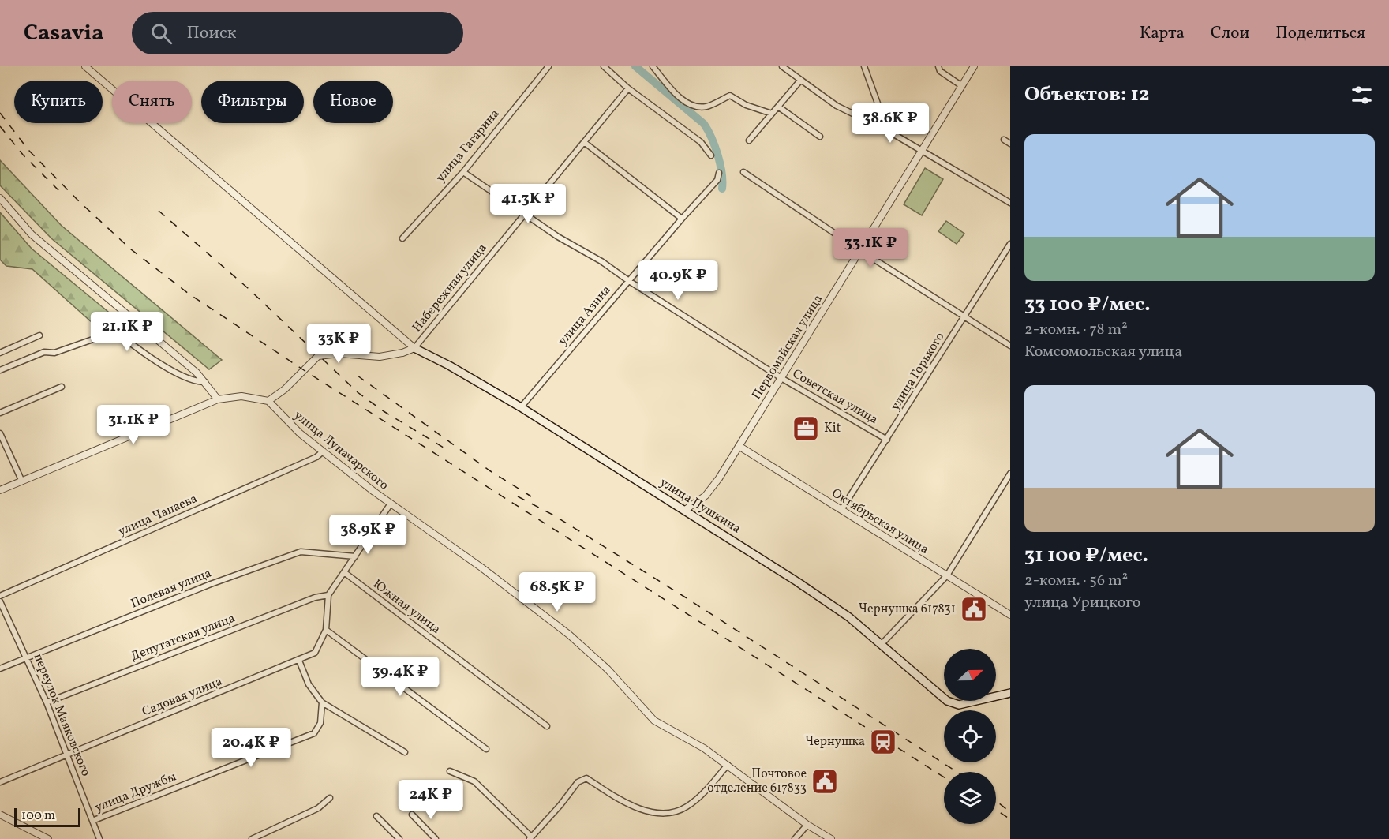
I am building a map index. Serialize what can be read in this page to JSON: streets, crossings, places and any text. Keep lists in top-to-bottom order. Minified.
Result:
{"streets":{"main road":["улица Пушкина"],"street":["улица Гагарина","Набережная улица","улица Азина","Первомайская улица","улица Горького","Советская улица","улица Луначарского","улица Чапаева","Октябрьская улица","Полевая улица","Южная улица","Депутатская улица","Садовая улица","переулок Маяковского","улица Дружбы"]},"crossings":[["улица Гагарина","Советская улица"],["Набережная улица","Советская улица"],["Набережная улица","улица Пушкина"],["улица Азина","Советская улица"],["улица Азина","улица Пушкина"],["Первомайская улица","Советская улица"],["Первомайская улица","улица Пушкина"],["Первомайская улица","Октябрьская улица"],["улица Горького","Советская улица"],["улица Горького","Октябрьская улица"],["улица Луначарского","улица Чапаева"],["Полевая улица","переулок Маяковского"],["Депутатская улица","Садовая улица"],["Депутатская улица","переулок Маяковского"],["Садовая улица","переулок Маяковского"],["переулок Маяковского","улица Дружбы"]],"places":{"office":["Kit"],"public building":["Чернушка 617831","Почтовое отделение 617833"],"station":["Чернушка"]},"scale_bar":"100 m","north":"right","page":{"header":"Casavia","search":"Поиск","nav":["Карта","Слои","Поделиться"],"heading":"Объектов: 12","chip":["Купить","Снять","Фильтры","Новое"],"price":["38.6K ₽","41.3K ₽","33.1K ₽","40.9K ₽","21.1K ₽","33K ₽","31.1K ₽","38.9K ₽","68.5K ₽","39.4K ₽","20.4K ₽","24K ₽"],"list":[{"name":"33 100 ₽/мес.","note":"2-комн. · 78 m² · Комсомольская улица"},{"name":"31 100 ₽/мес.","note":"2-комн. · 56 m² · улица Урицкого"}],"scale":"100 m"}}
